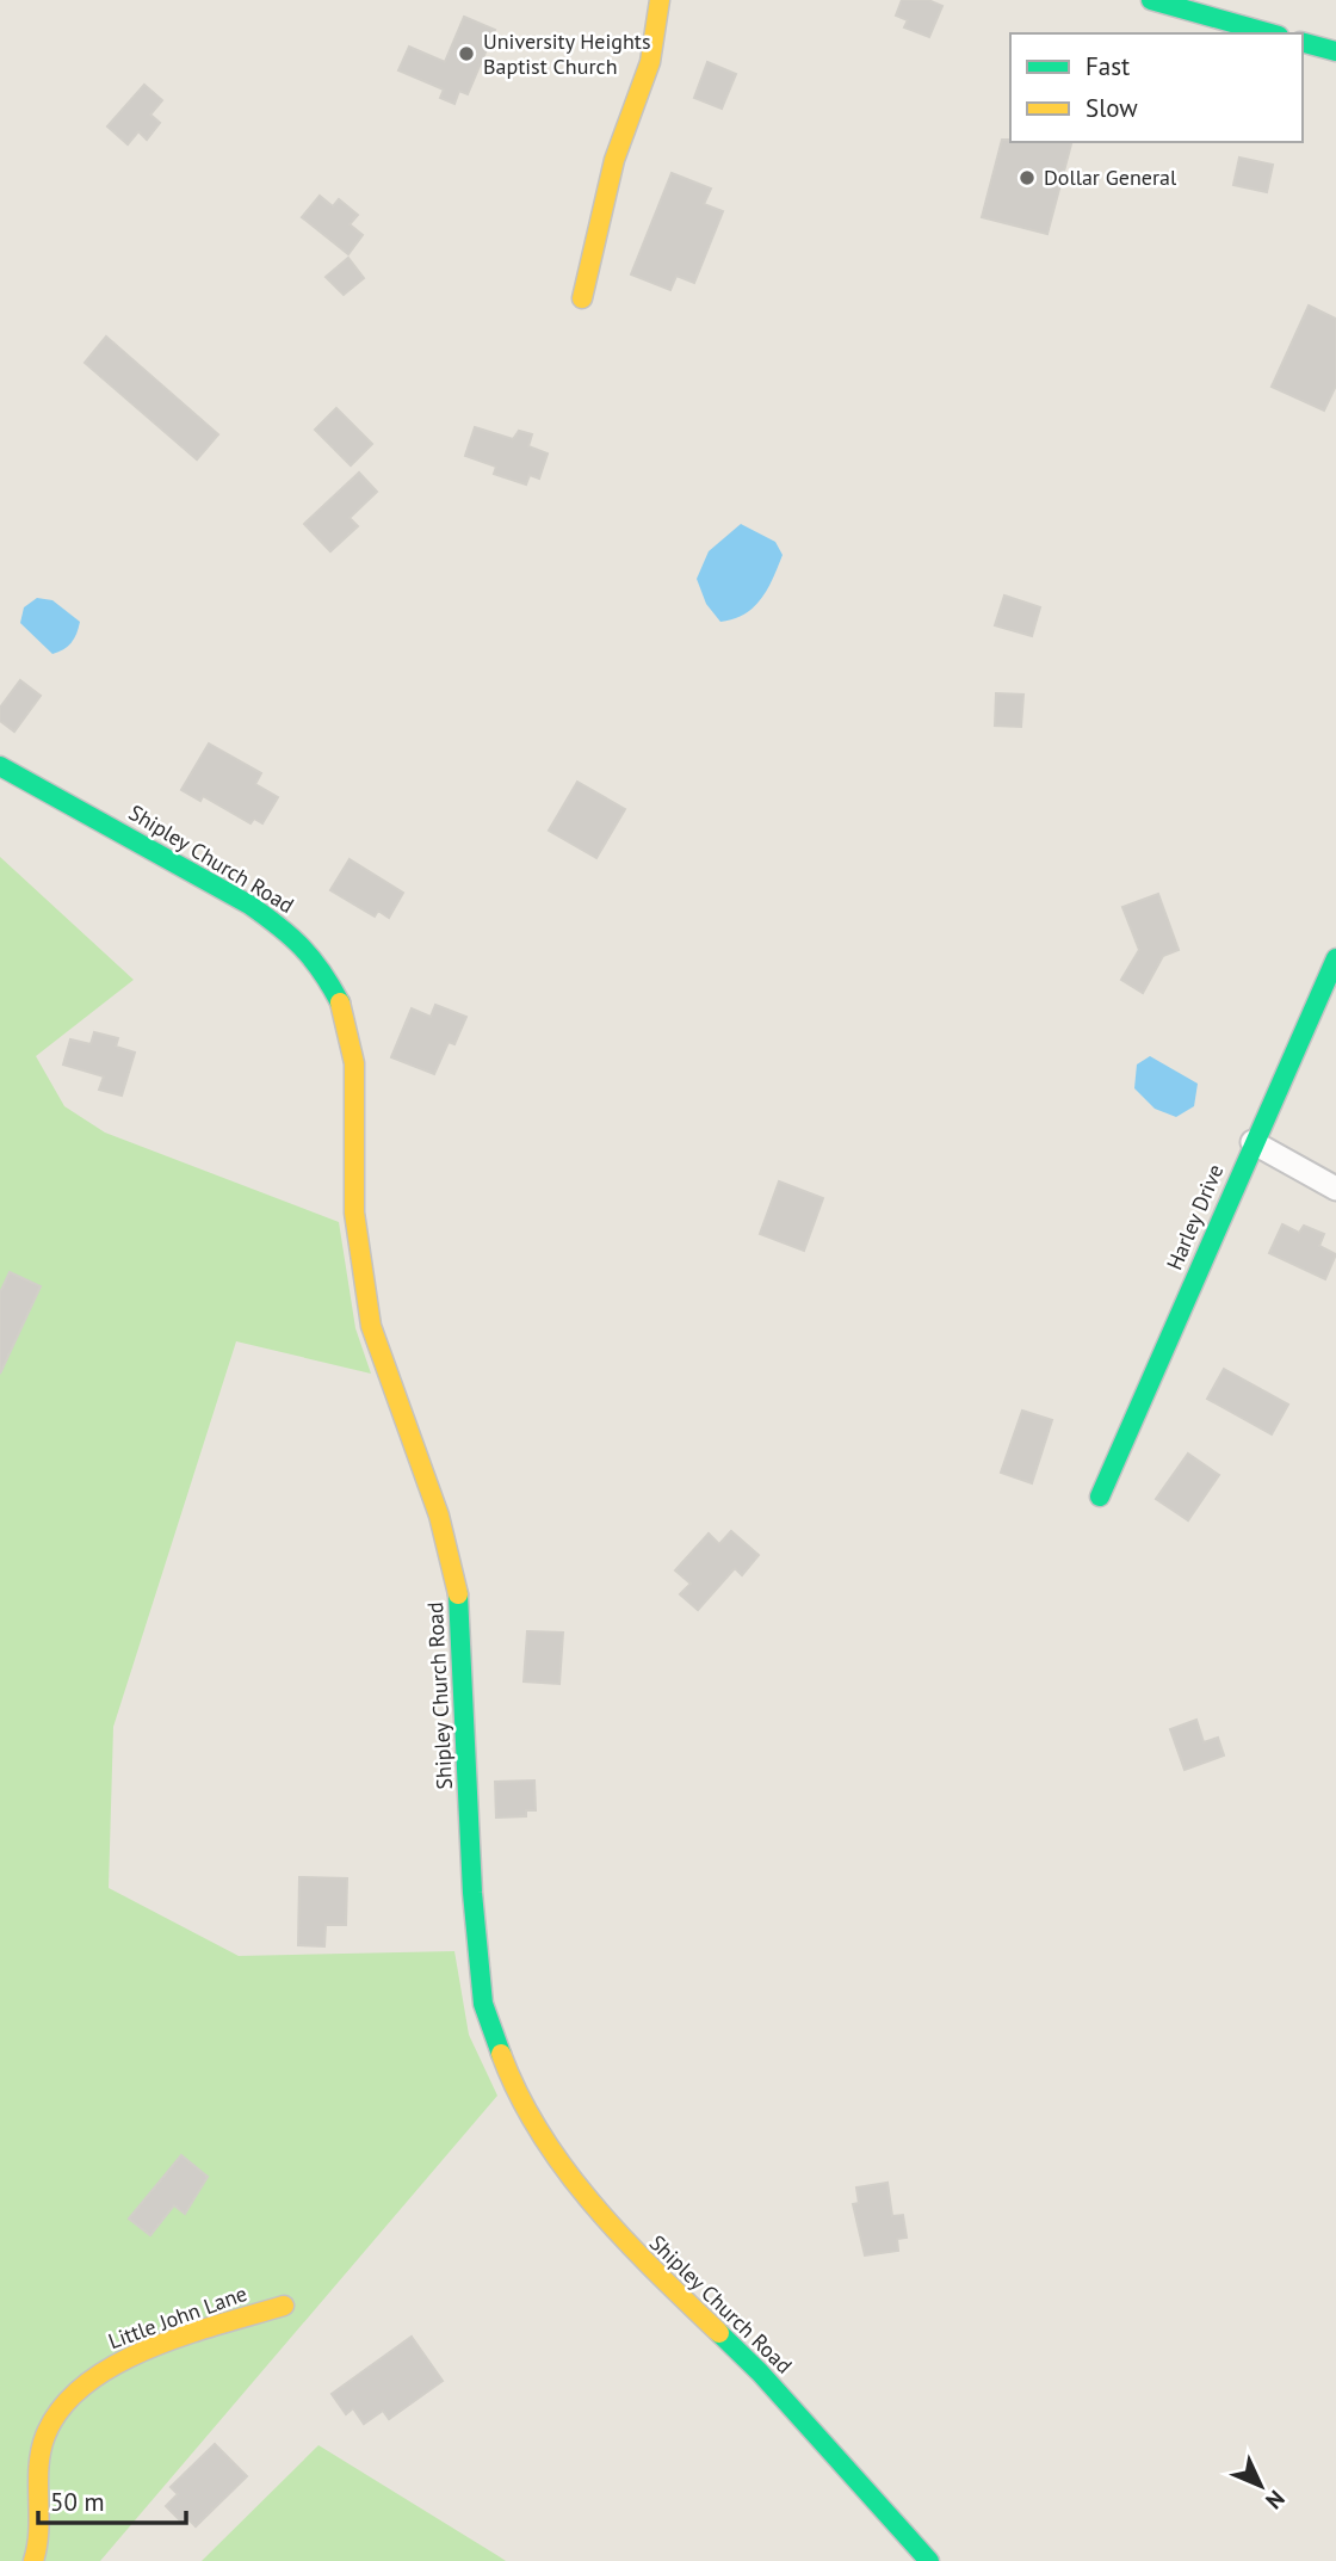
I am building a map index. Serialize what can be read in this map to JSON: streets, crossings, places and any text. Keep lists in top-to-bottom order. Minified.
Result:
{"streets":{"street":["Shipley Church Road","Harley Drive","Little John Lane"]},"places":["University Heights Baptist Church","Dollar General"],"legend":["Fast","Slow"],"scale_bar":"50 m","north":"bottom right"}
